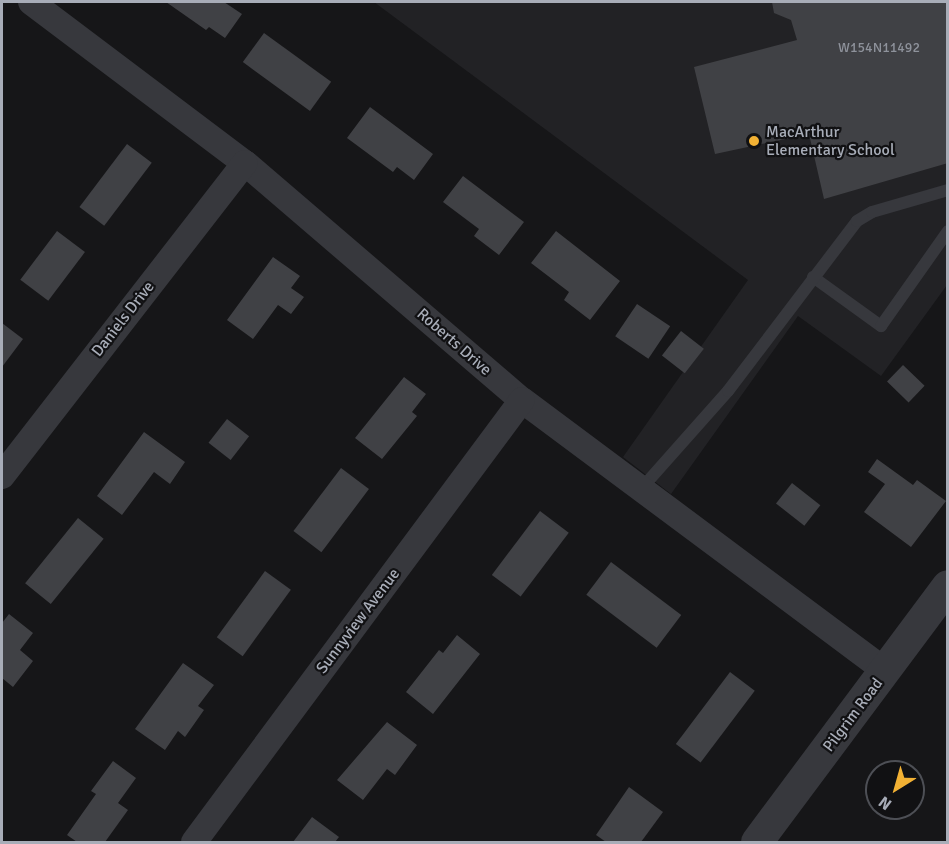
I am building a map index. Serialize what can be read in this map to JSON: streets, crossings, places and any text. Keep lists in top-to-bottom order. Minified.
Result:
{"streets":{"street":["Daniels Drive","Roberts Drive","Sunnyview Avenue","Pilgrim Road"]},"crossings":[["Daniels Drive","Roberts Drive"],["Roberts Drive","Sunnyview Avenue"],["Roberts Drive","Pilgrim Road"]],"places":["MacArthur Elementary School"],"house_numbers":["W154N11492"],"north":"bottom left"}
